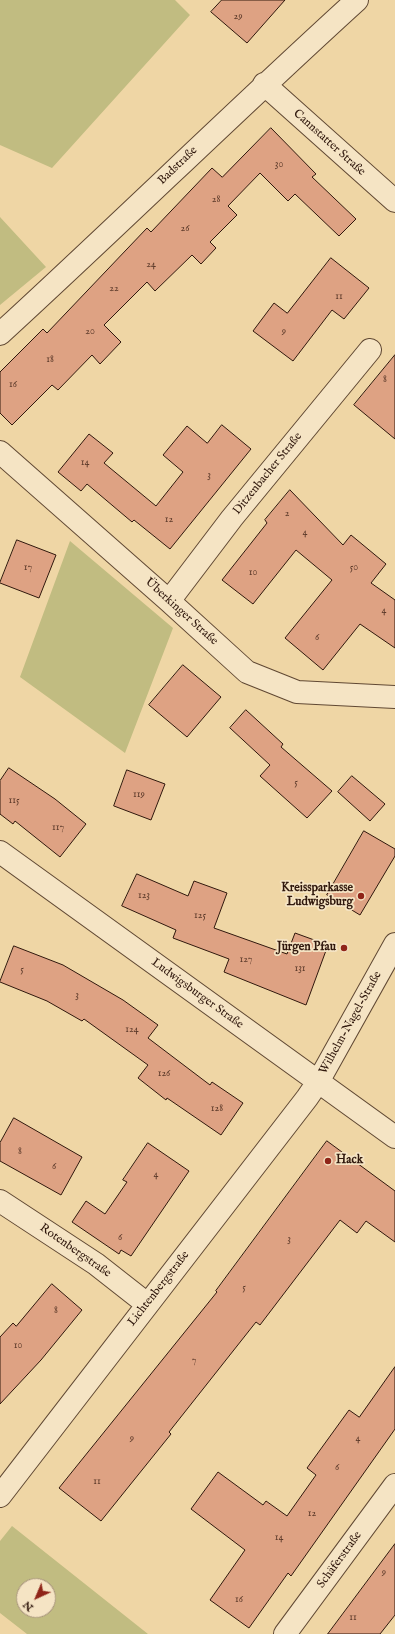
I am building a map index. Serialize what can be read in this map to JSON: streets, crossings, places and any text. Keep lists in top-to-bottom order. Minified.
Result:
{"streets":{"street":["Cannstatter Straße","Badstraße","Ditzenbacher Straße","Überkinger Straße","Ludwigsburger Straße","Wilhelm-Nagel-Straße","Rotenbergstraße","Lichtenbergstraße","Schäferstraße"]},"crossings":[["Cannstatter Straße","Badstraße"],["Ditzenbacher Straße","Überkinger Straße"],["Ludwigsburger Straße","Wilhelm-Nagel-Straße"],["Ludwigsburger Straße","Lichtenbergstraße"],["Wilhelm-Nagel-Straße","Lichtenbergstraße"],["Rotenbergstraße","Lichtenbergstraße"]],"places":["Kreissparkasse Ludwigsburg","Jürgen Pfau","Hack"],"house_numbers":["29","30","28","26","24","22","11","20","9","18","8","16","14","3","2","12","4","17","50","10","4","6","5","119","115","117","123","125","127","131","5","3","124","126","128","8","6","4","6","3","5","8","10","7","9","4","6","11","12","14","9","16","11"],"north":"bottom left"}
